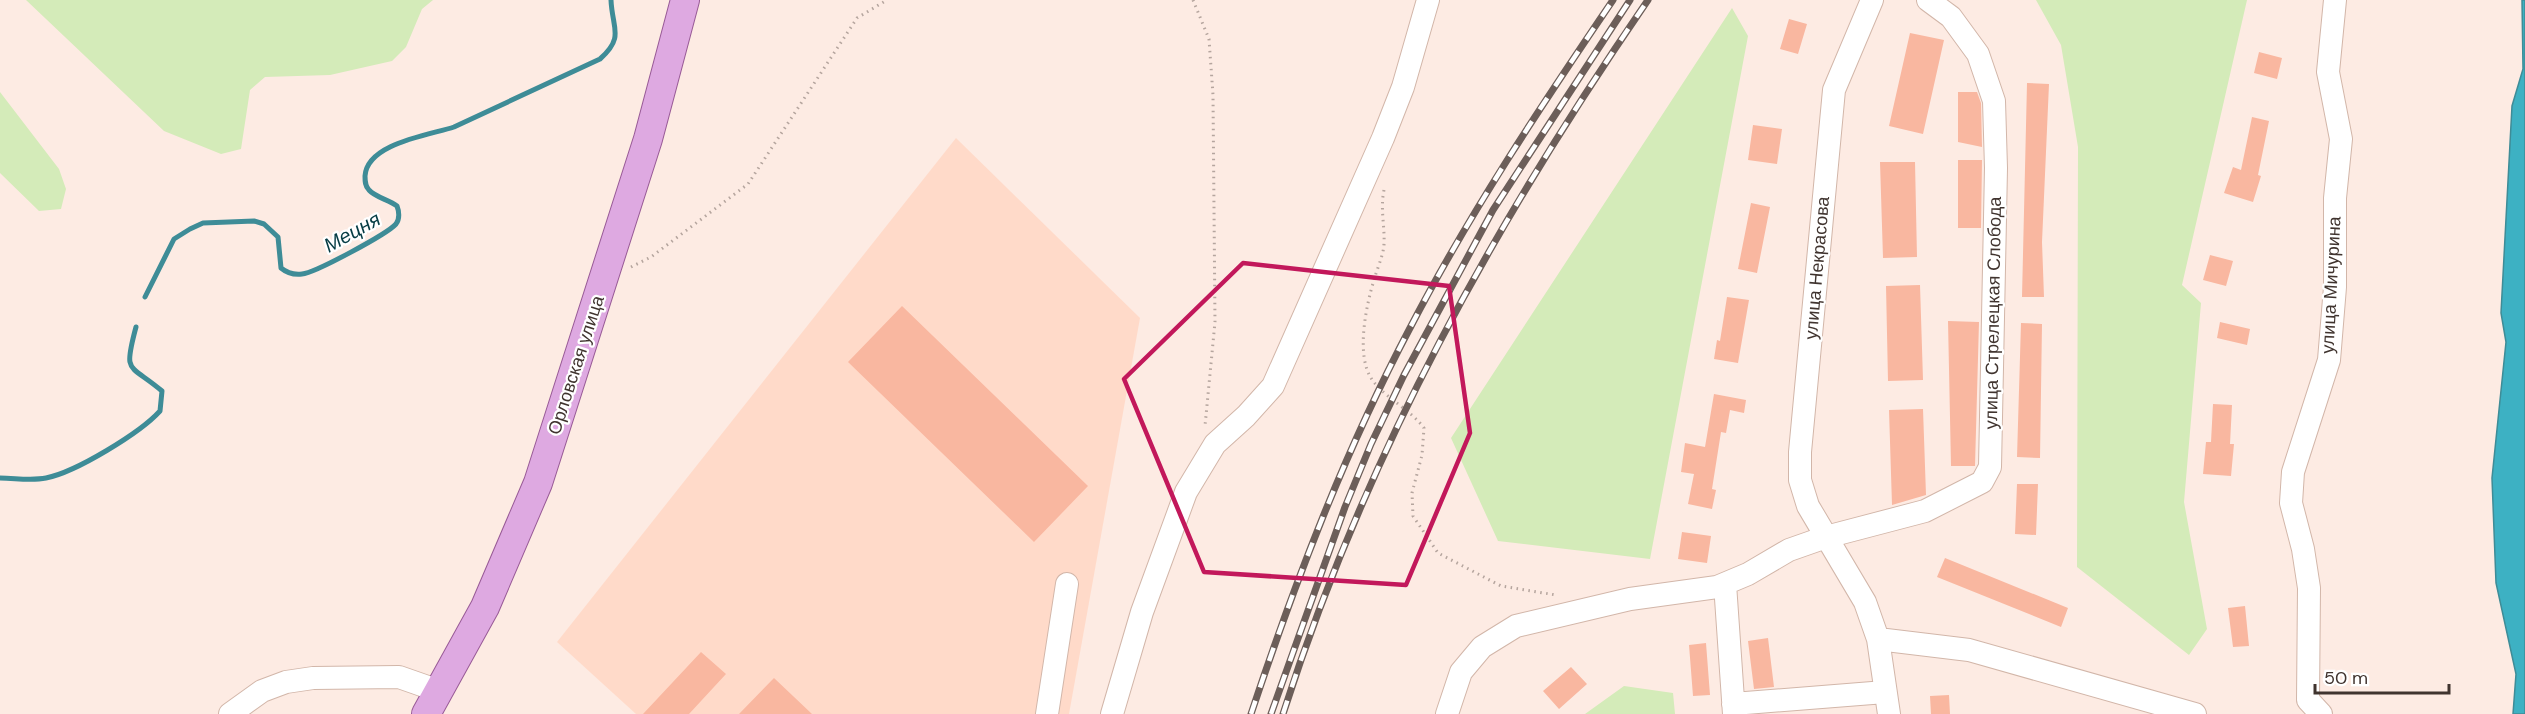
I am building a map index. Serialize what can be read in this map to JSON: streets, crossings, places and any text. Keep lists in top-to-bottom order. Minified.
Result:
{"streets":{"main road":["Орловская улица"],"street":["улица Некрасова","улица Мичурина","улица Стрелецкая Слобода"]},"crossings":[["улица Некрасова","улица Стрелецкая Слобода"]],"water":["Мецня"],"scale_bar":"50 m"}
